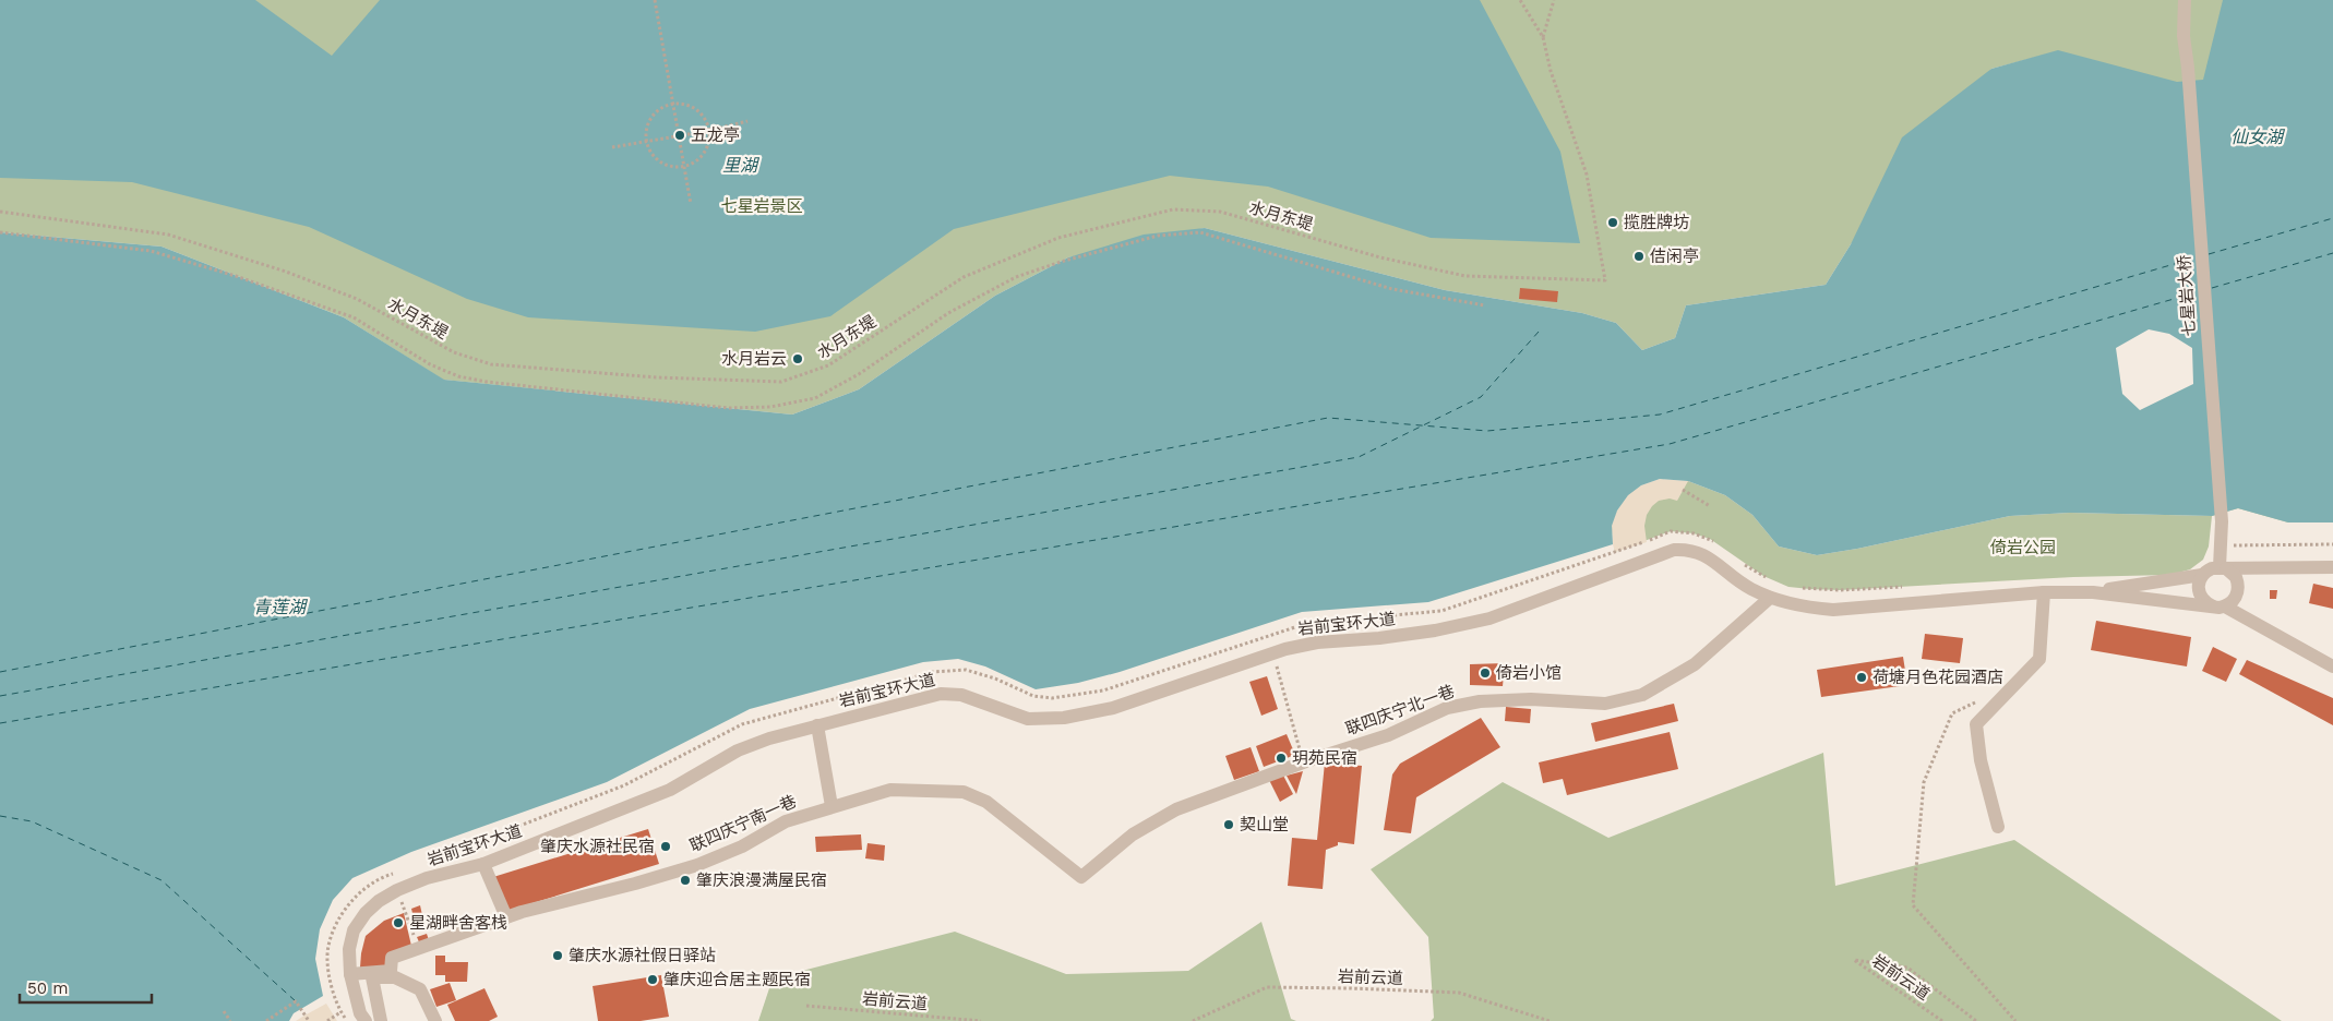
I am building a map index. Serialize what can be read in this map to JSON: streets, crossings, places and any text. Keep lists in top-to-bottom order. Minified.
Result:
{"streets":{"street":["七星岩大桥","岩前宝环大道","联四庆宁北一巷","联四庆宁南一巷"],"path":["水月东堤","岩前云道"]},"crossings":[["岩前宝环大道","联四庆宁北一巷"],["岩前宝环大道","联四庆宁南一巷"],["联四庆宁北一巷","联四庆宁南一巷"]],"water":["仙女湖","里湖","青莲湖"],"parks":["七星岩景区","倚岩公园"],"places":["五龙亭","揽胜牌坊","佶闲亭","水月岩云","倚岩小馆","荷塘月色花园酒店","玥苑民宿","契山堂","肇庆水源社民宿","肇庆浪漫满屋民宿","星湖畔舍客栈","肇庆水源社假日驿站","肇庆迎合居主题民宿"],"scale_bar":"50 m"}
